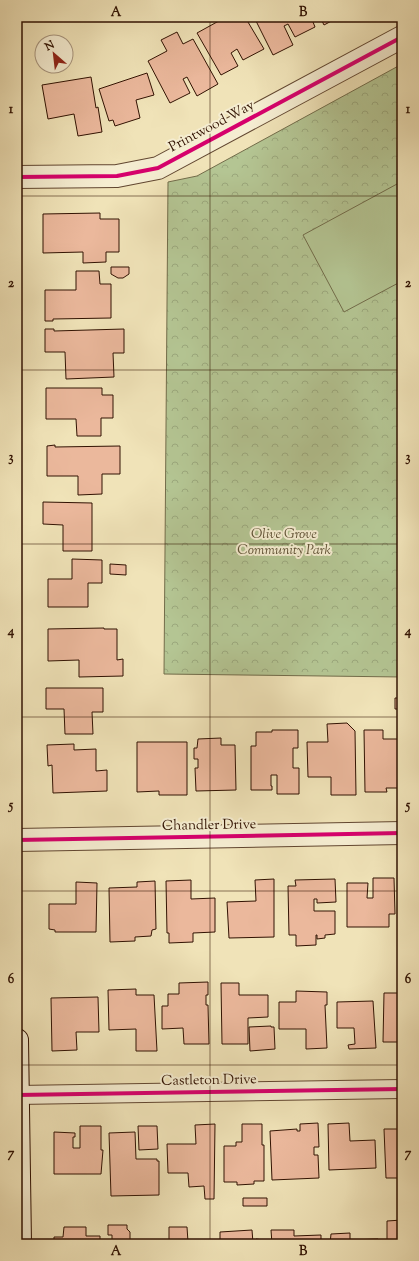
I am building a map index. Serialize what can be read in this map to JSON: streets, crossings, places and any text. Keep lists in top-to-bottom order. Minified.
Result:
{"streets":{"street":["Printwood Way","Chandler Drive","Castleton Drive"]},"parks":["Olive Grove Community Park"],"north":"top left","grid":{"columns":["A","B"],"rows":["1","2","3","4","5","6","7"]}}
